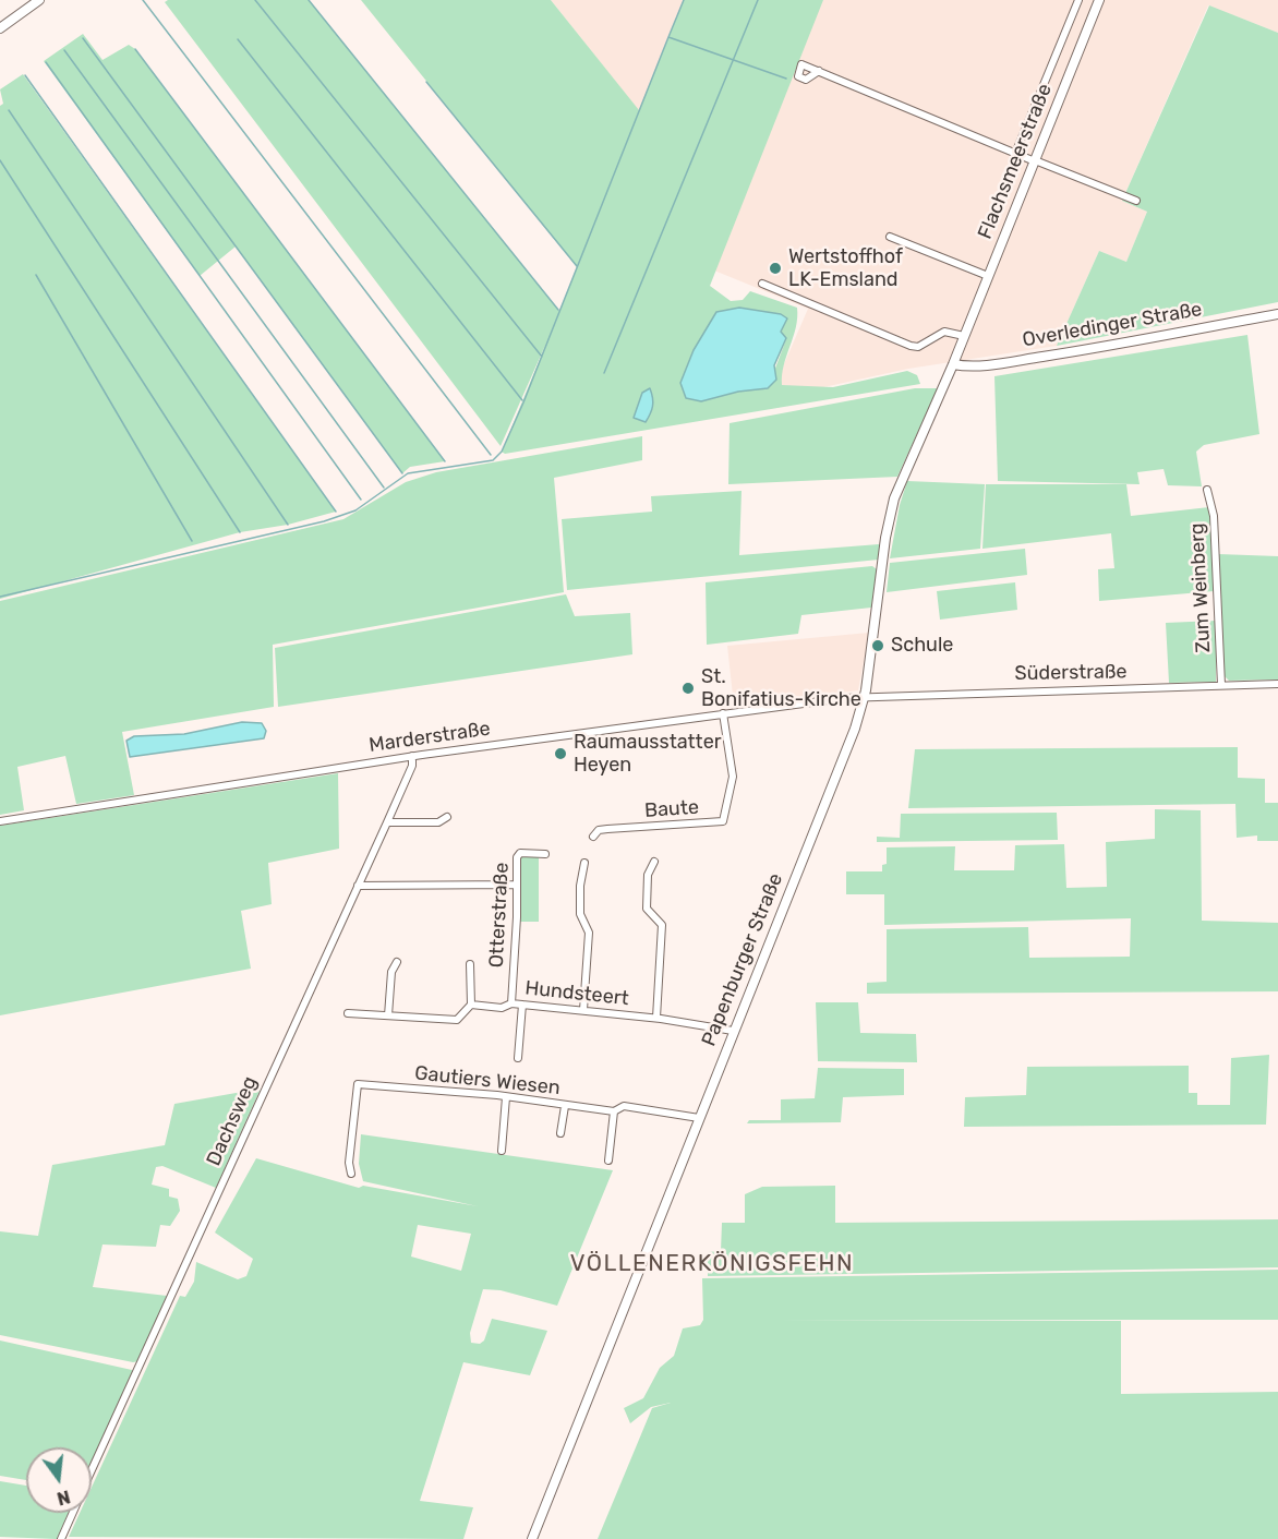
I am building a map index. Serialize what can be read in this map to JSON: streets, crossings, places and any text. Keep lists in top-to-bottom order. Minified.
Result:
{"streets":{"street":["Flachsmeerstraße","Overledinger Straße","Zum Weinberg","Süderstraße","Marderstraße","Baute","Otterstraße","Papenburger Straße","Hundsteert","Gautiers Wiesen","Dachsweg"]},"crossings":[["Flachsmeerstraße","Overledinger Straße"],["Flachsmeerstraße","Papenburger Straße"],["Zum Weinberg","Süderstraße"],["Süderstraße","Marderstraße"],["Süderstraße","Papenburger Straße"],["Marderstraße","Baute"],["Marderstraße","Papenburger Straße"],["Marderstraße","Dachsweg"],["Otterstraße","Hundsteert"],["Papenburger Straße","Hundsteert"],["Papenburger Straße","Gautiers Wiesen"]],"districts":["VÖLLENERKÖNIGSFEHN"],"places":["Wertstoffhof LK-Emsland","Schule","St. Bonifatius-Kirche","Raumausstatter Heyen"],"north":"bottom"}
